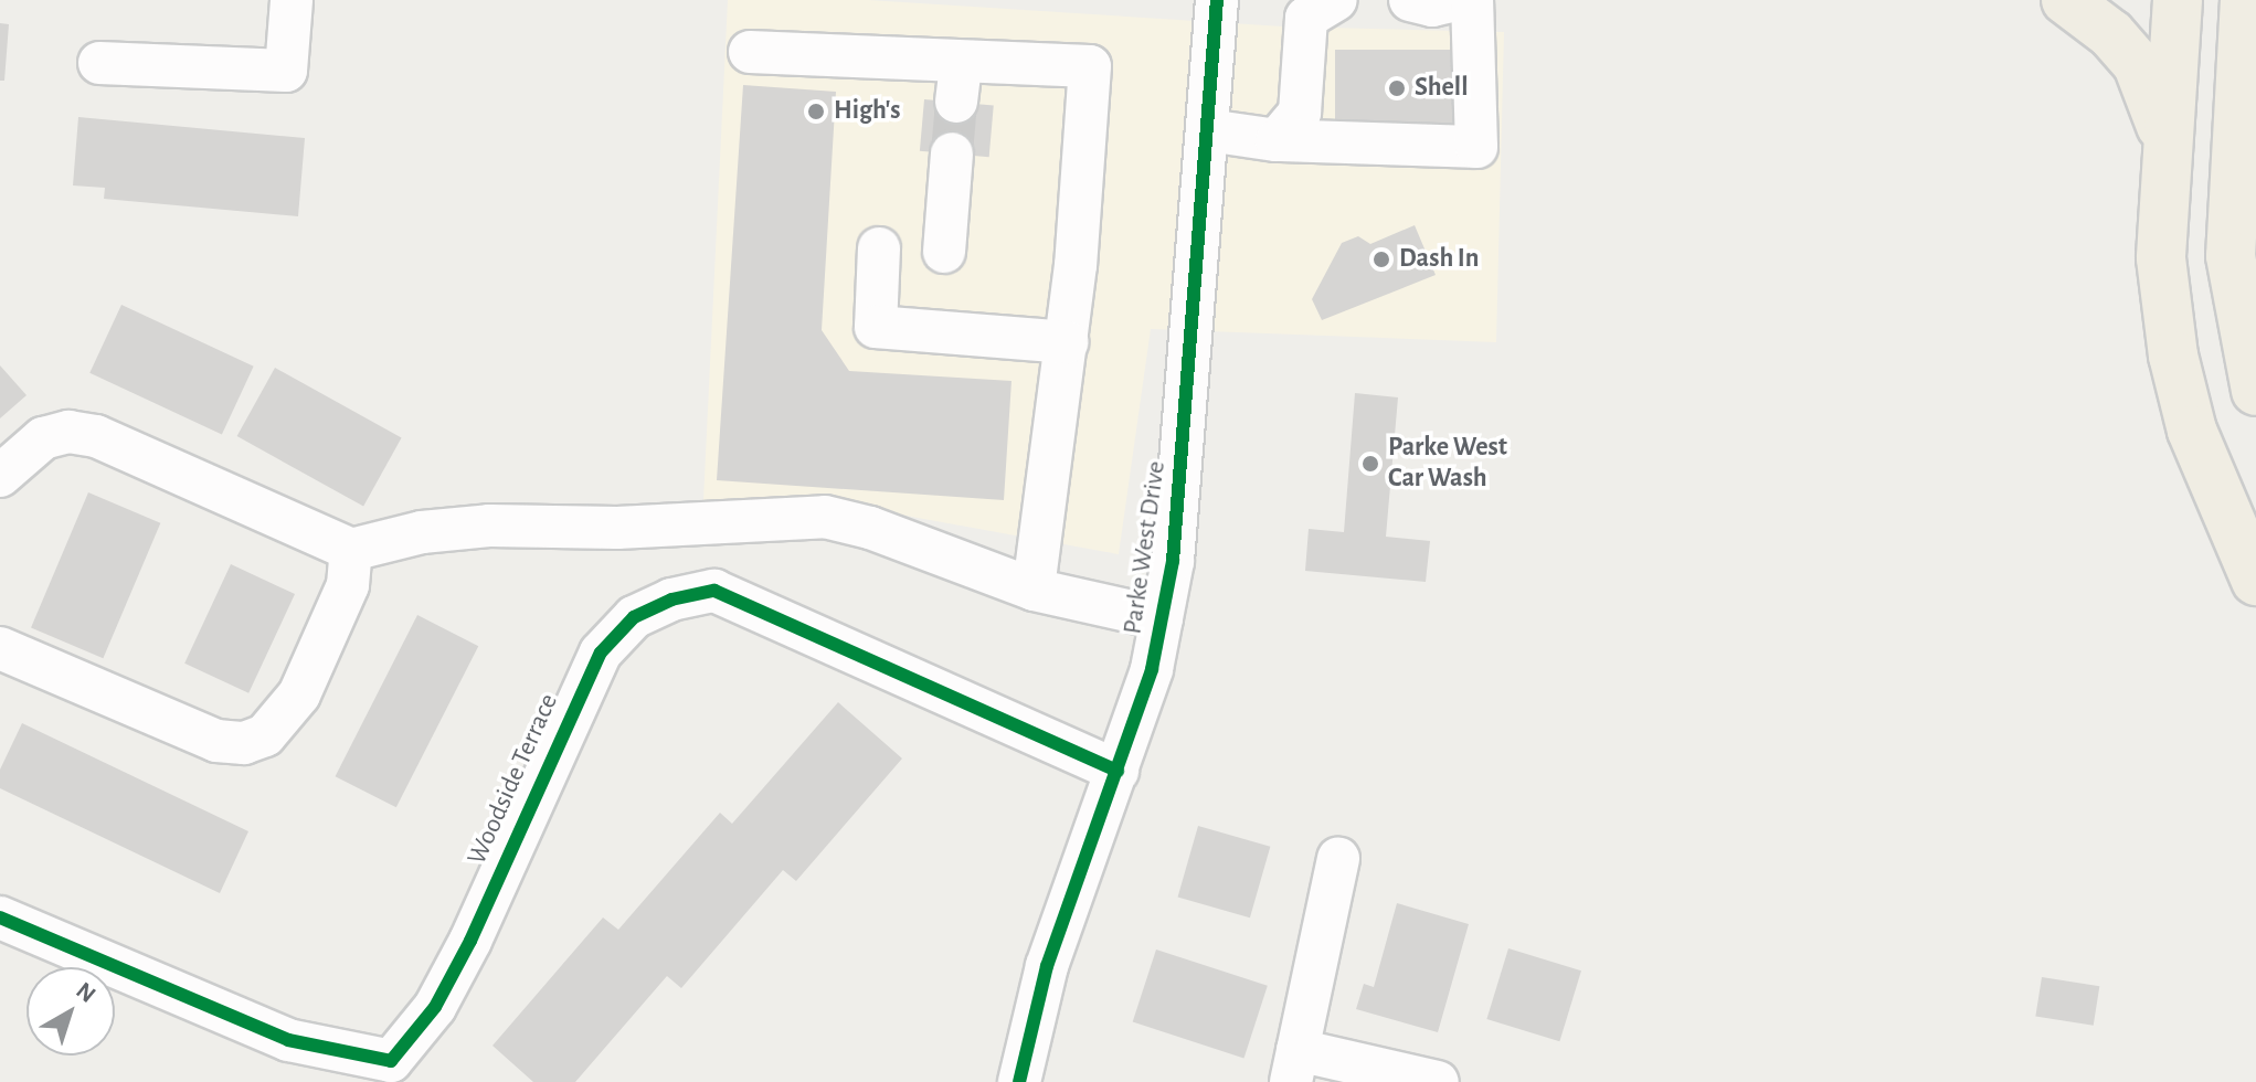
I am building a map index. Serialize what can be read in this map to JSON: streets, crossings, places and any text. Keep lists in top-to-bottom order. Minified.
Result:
{"streets":{"street":["Parke West Drive","Woodside Terrace"]},"crossings":[["Parke West Drive","Woodside Terrace"]],"places":["Shell","High's","Dash In","Parke West Car Wash"],"north":"top right"}
